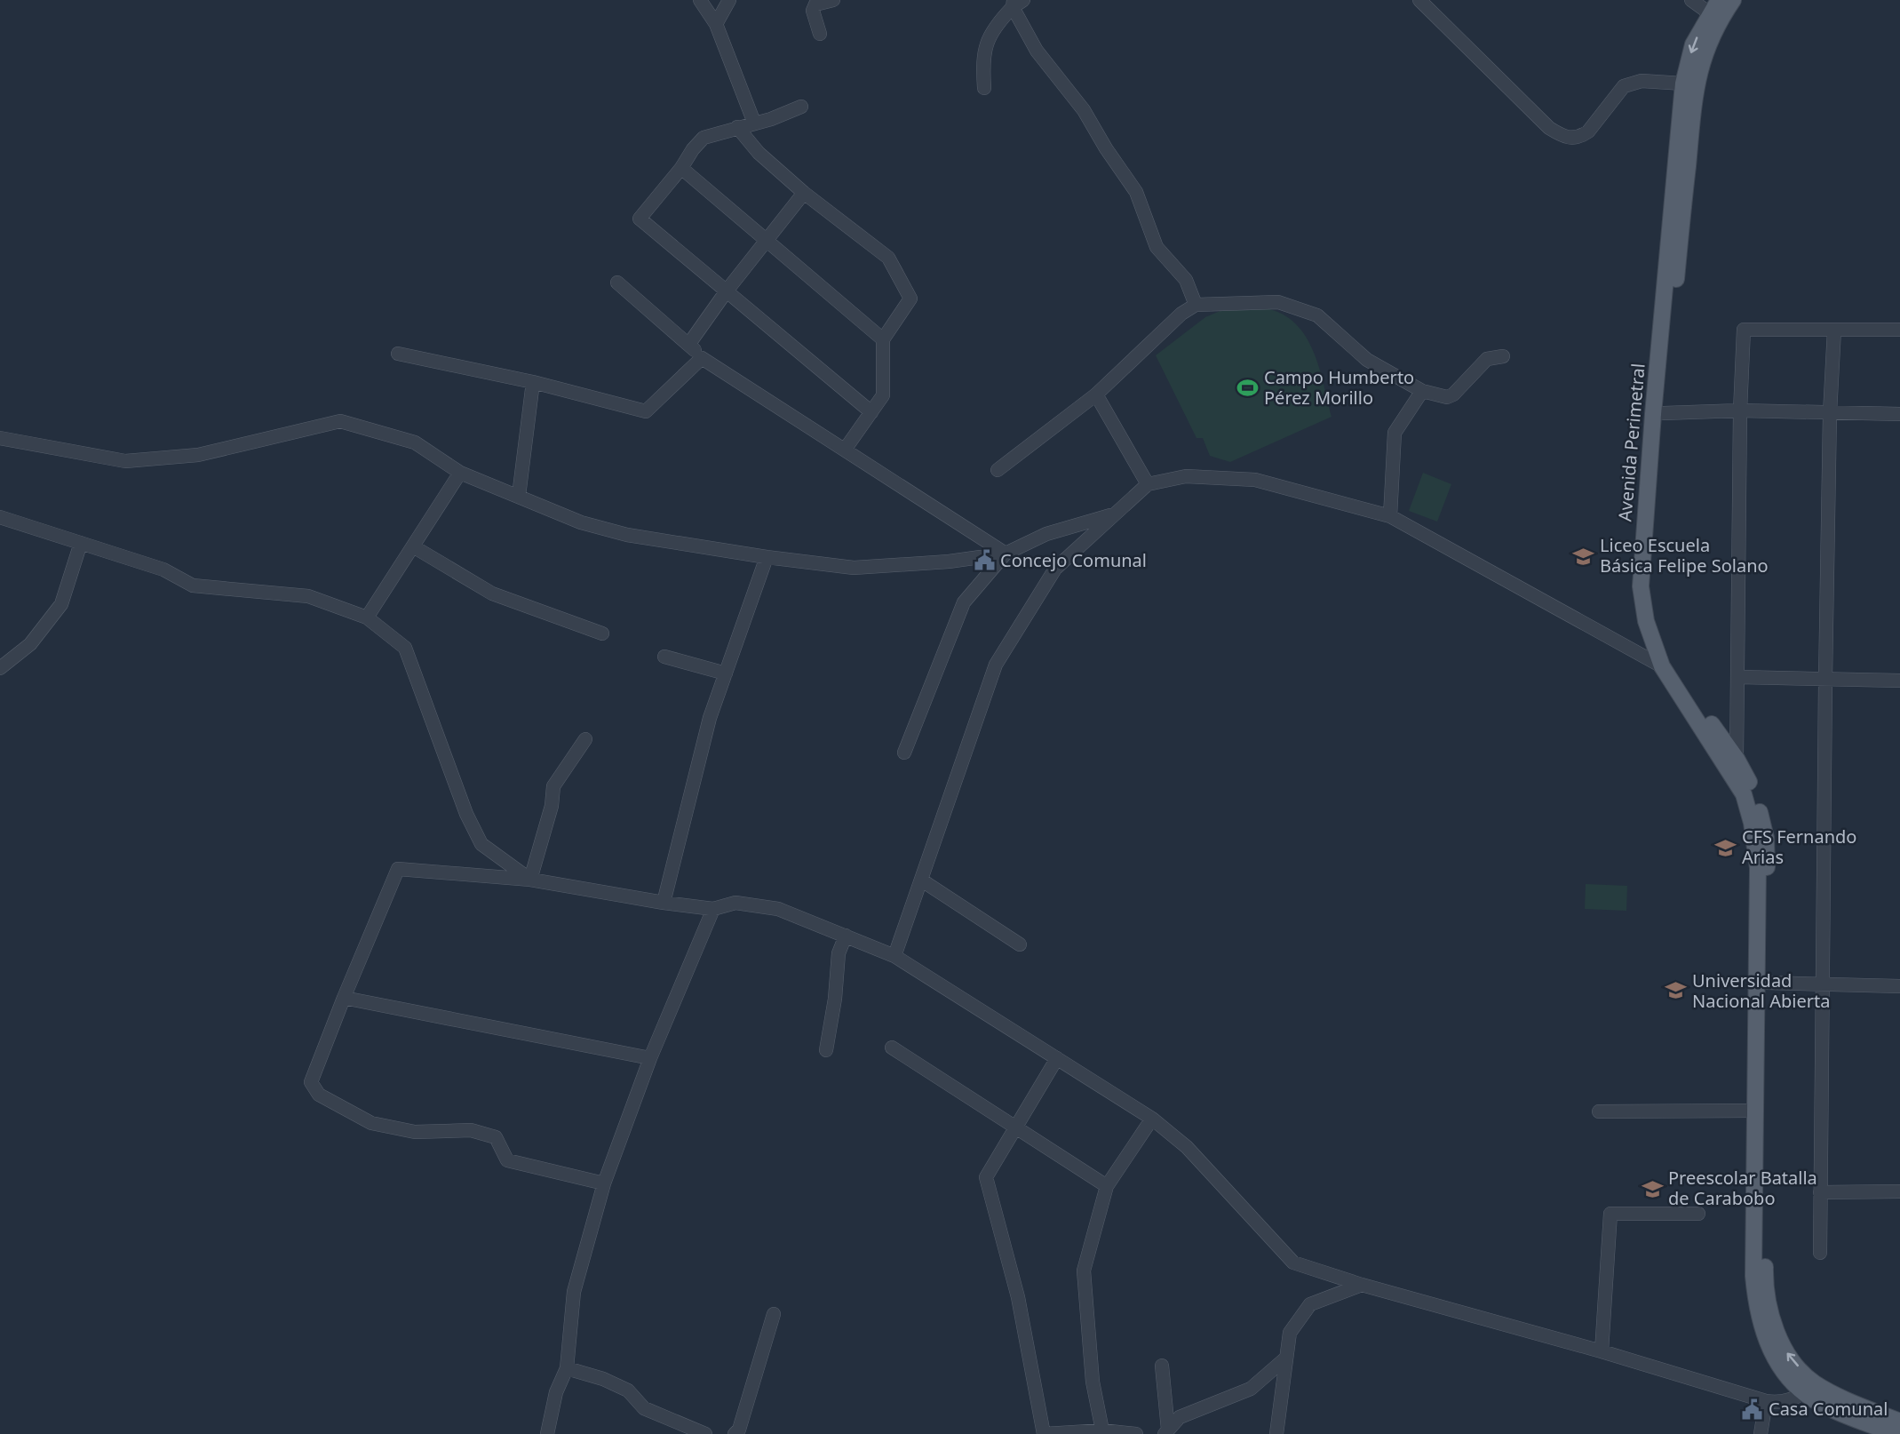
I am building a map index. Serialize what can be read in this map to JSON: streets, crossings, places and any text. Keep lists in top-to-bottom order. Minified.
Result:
{"streets":{"main road":["Avenida Perimetral"]},"places":{"sports":["Campo Humberto Pérez Morillo"],"school or university":["Liceo Escuela Básica Felipe Solano","CFS Fernando Arias","Universidad Nacional Abierta","Preescolar Batalla de Carabobo"],"public building":["Concejo Comunal","Casa Comunal"]}}
